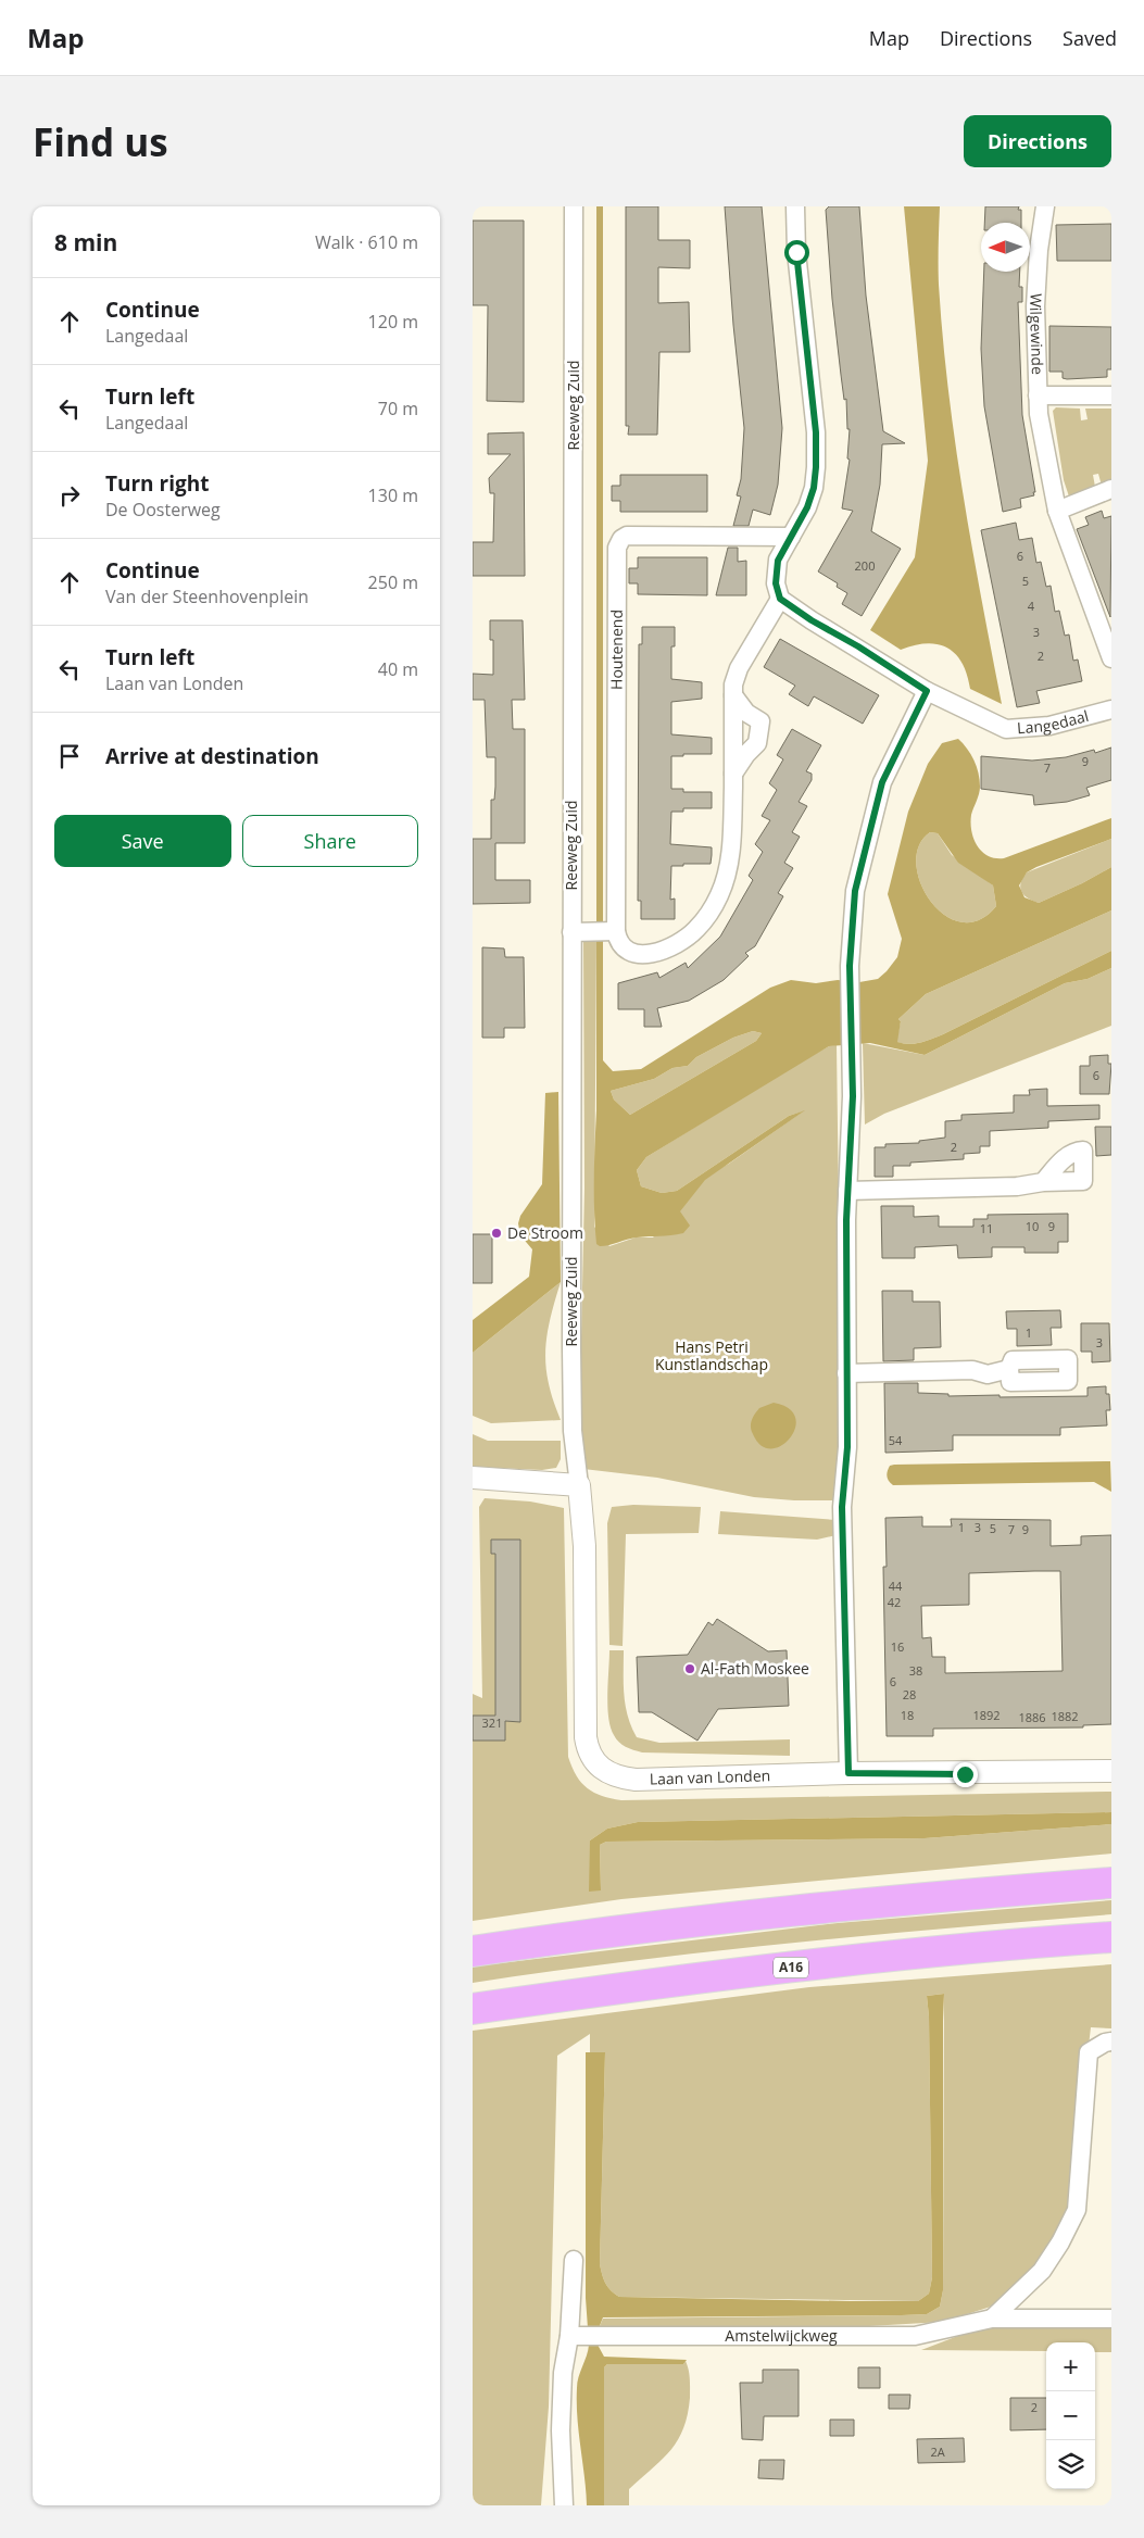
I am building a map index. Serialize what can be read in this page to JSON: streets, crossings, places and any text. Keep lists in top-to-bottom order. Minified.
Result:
{"streets":{"highway":["A16"],"street":["Wilgewinde","Reeweg Zuid","Houtenend","Langedaal","Laan van Londen","Amstelwijckweg"]},"crossings":[["Reeweg Zuid","Laan van Londen"]],"parks":["Hans Petri Kunstlandschap"],"places":["De Stroom","Al-Fath Moskee"],"house_numbers":["6","200","5","4","3","2","9","7","6","2","10","9","11","1","3","54","1","3","5","7","9","44","42","16","38","6","28","18","1892","1882","1886","321","2","2A"],"north":"left","page":{"header":"Map","nav":["Map","Directions","Saved"],"buttons":["Directions",["Save","Share"]],"title":"Find us","heading":["8 min","Walk · 610 m"],"list":[["Continue","Langedaal","120 m"],["Turn left","Langedaal","70 m"],["Turn right","De Oosterweg","130 m"],["Continue","Van der Steenhovenplein","250 m"],["Turn left","Laan van Londen","40 m"],"Arrive at destination"],"map_buttons":["+","−"]}}
